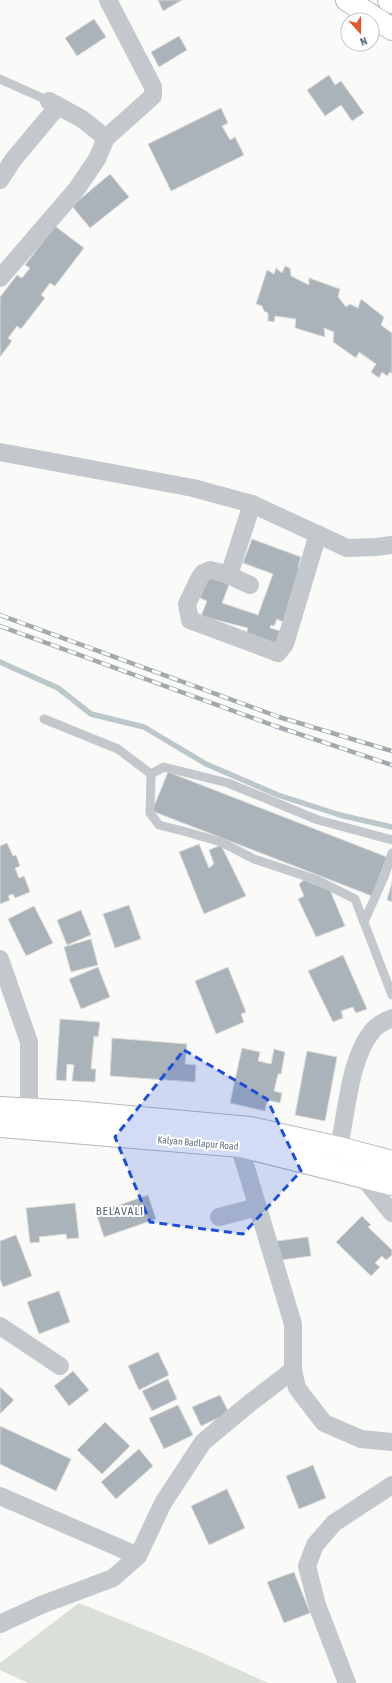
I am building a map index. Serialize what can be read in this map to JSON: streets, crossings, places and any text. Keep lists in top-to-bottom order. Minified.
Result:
{"streets":{"main road":["Kalyan Badlapur Road"]},"districts":["BELAVALI"],"north":"bottom"}
